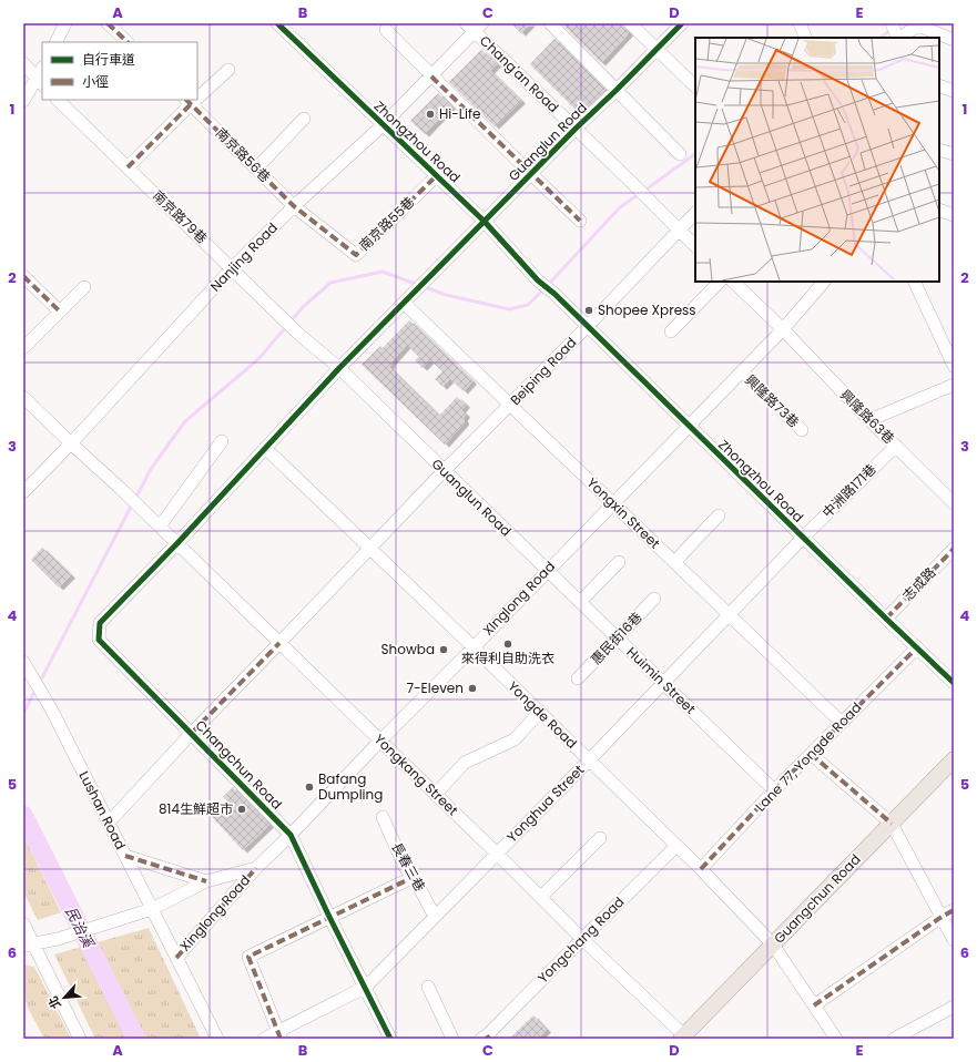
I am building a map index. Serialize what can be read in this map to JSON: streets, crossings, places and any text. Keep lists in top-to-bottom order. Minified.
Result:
{"streets":{"main road":["Guangchun Road"],"street":["Chang'an Road","Zhongzhou Road","Guanglun Road","南京路56巷","南京路79巷","南京路55巷","Nanjing Road","Beiping Road","興隆路73巷","興隆路63巷","中洲路171巷","Yongxin Street","志成路","XInglong Road","惠民街16巷","Huimin Street","Yongde Road","Lane 77, Yongde Road","Changchun Road","Yongkang Street","Yonghua Street","Lushan Road","長春三巷","Xinglong Road","Yongchang Road"]},"crossings":[["Chang'an Road","Guanglun Road"],["Chang'an Road","Nanjing Road"],["Chang'an Road","Beiping Road"],["Zhongzhou Road","Guanglun Road"],["Zhongzhou Road","南京路55巷"],["Zhongzhou Road","Nanjing Road"],["Zhongzhou Road","Beiping Road"],["Zhongzhou Road","中洲路171巷"],["Zhongzhou Road","志成路"],["Zhongzhou Road","XInglong Road"],["Zhongzhou Road","Lane 77, Yongde Road"],["Zhongzhou Road","Yonghua Street"],["Guanglun Road","南京路79巷"],["Guanglun Road","Nanjing Road"],["Guanglun Road","Beiping Road"],["Guanglun Road","Yongxin Street"],["Guanglun Road","XInglong Road"],["Guanglun Road","Huimin Street"],["Guanglun Road","Changchun Road"],["南京路56巷","南京路55巷"],["南京路56巷","Nanjing Road"],["南京路79巷","Nanjing Road"],["南京路55巷","Nanjing Road"],["Nanjing Road","Yongkang Street"],["Beiping Road","Yongxin Street"],["Beiping Road","Yongde Road"],["Beiping Road","Changchun Road"],["Beiping Road","Yongkang Street"],["Beiping Road","Lushan Road"],["興隆路73巷","XInglong Road"],["興隆路63巷","中洲路171巷"],["興隆路63巷","XInglong Road"],["中洲路171巷","Yonghua Street"],["Yongxin Street","XInglong Road"],["Yongxin Street","Lane 77, Yongde Road"],["Yongxin Street","Yonghua Street"],["XInglong Road","Huimin Street"],["XInglong Road","Yongde Road"],["XInglong Road","Changchun Road"],["XInglong Road","Yongkang Street"],["XInglong Road","Xinglong Road"],["惠民街16巷","Huimin Street"],["Huimin Street","Lane 77, Yongde Road"],["Huimin Street","Yonghua Street"],["Yongde Road","Lane 77, Yongde Road"],["Yongde Road","Changchun Road"],["Yongde Road","Yonghua Street"],["Yongde Road","Guangchun Road"],["Yongde Road","Yongchang Road"],["Changchun Road","Yongkang Street"],["Changchun Road","Yonghua Street"],["Yongkang Street","Yonghua Street"],["Yongkang Street","Guangchun Road"],["Yongkang Street","Yongchang Road"],["Yonghua Street","長春三巷"],["Lushan Road","Xinglong Road"]],"water":["民治溪"],"places":["Hi-Life","Shopee Xpress","來得利自助洗衣","Showba","7-Eleven","Bafang Dumpling","814生鮮超市"],"legend":["自行車道","小徑"],"north":"bottom left","grid":{"columns":["A","B","C","D","E"],"rows":["1","2","3","4","5","6"]}}
